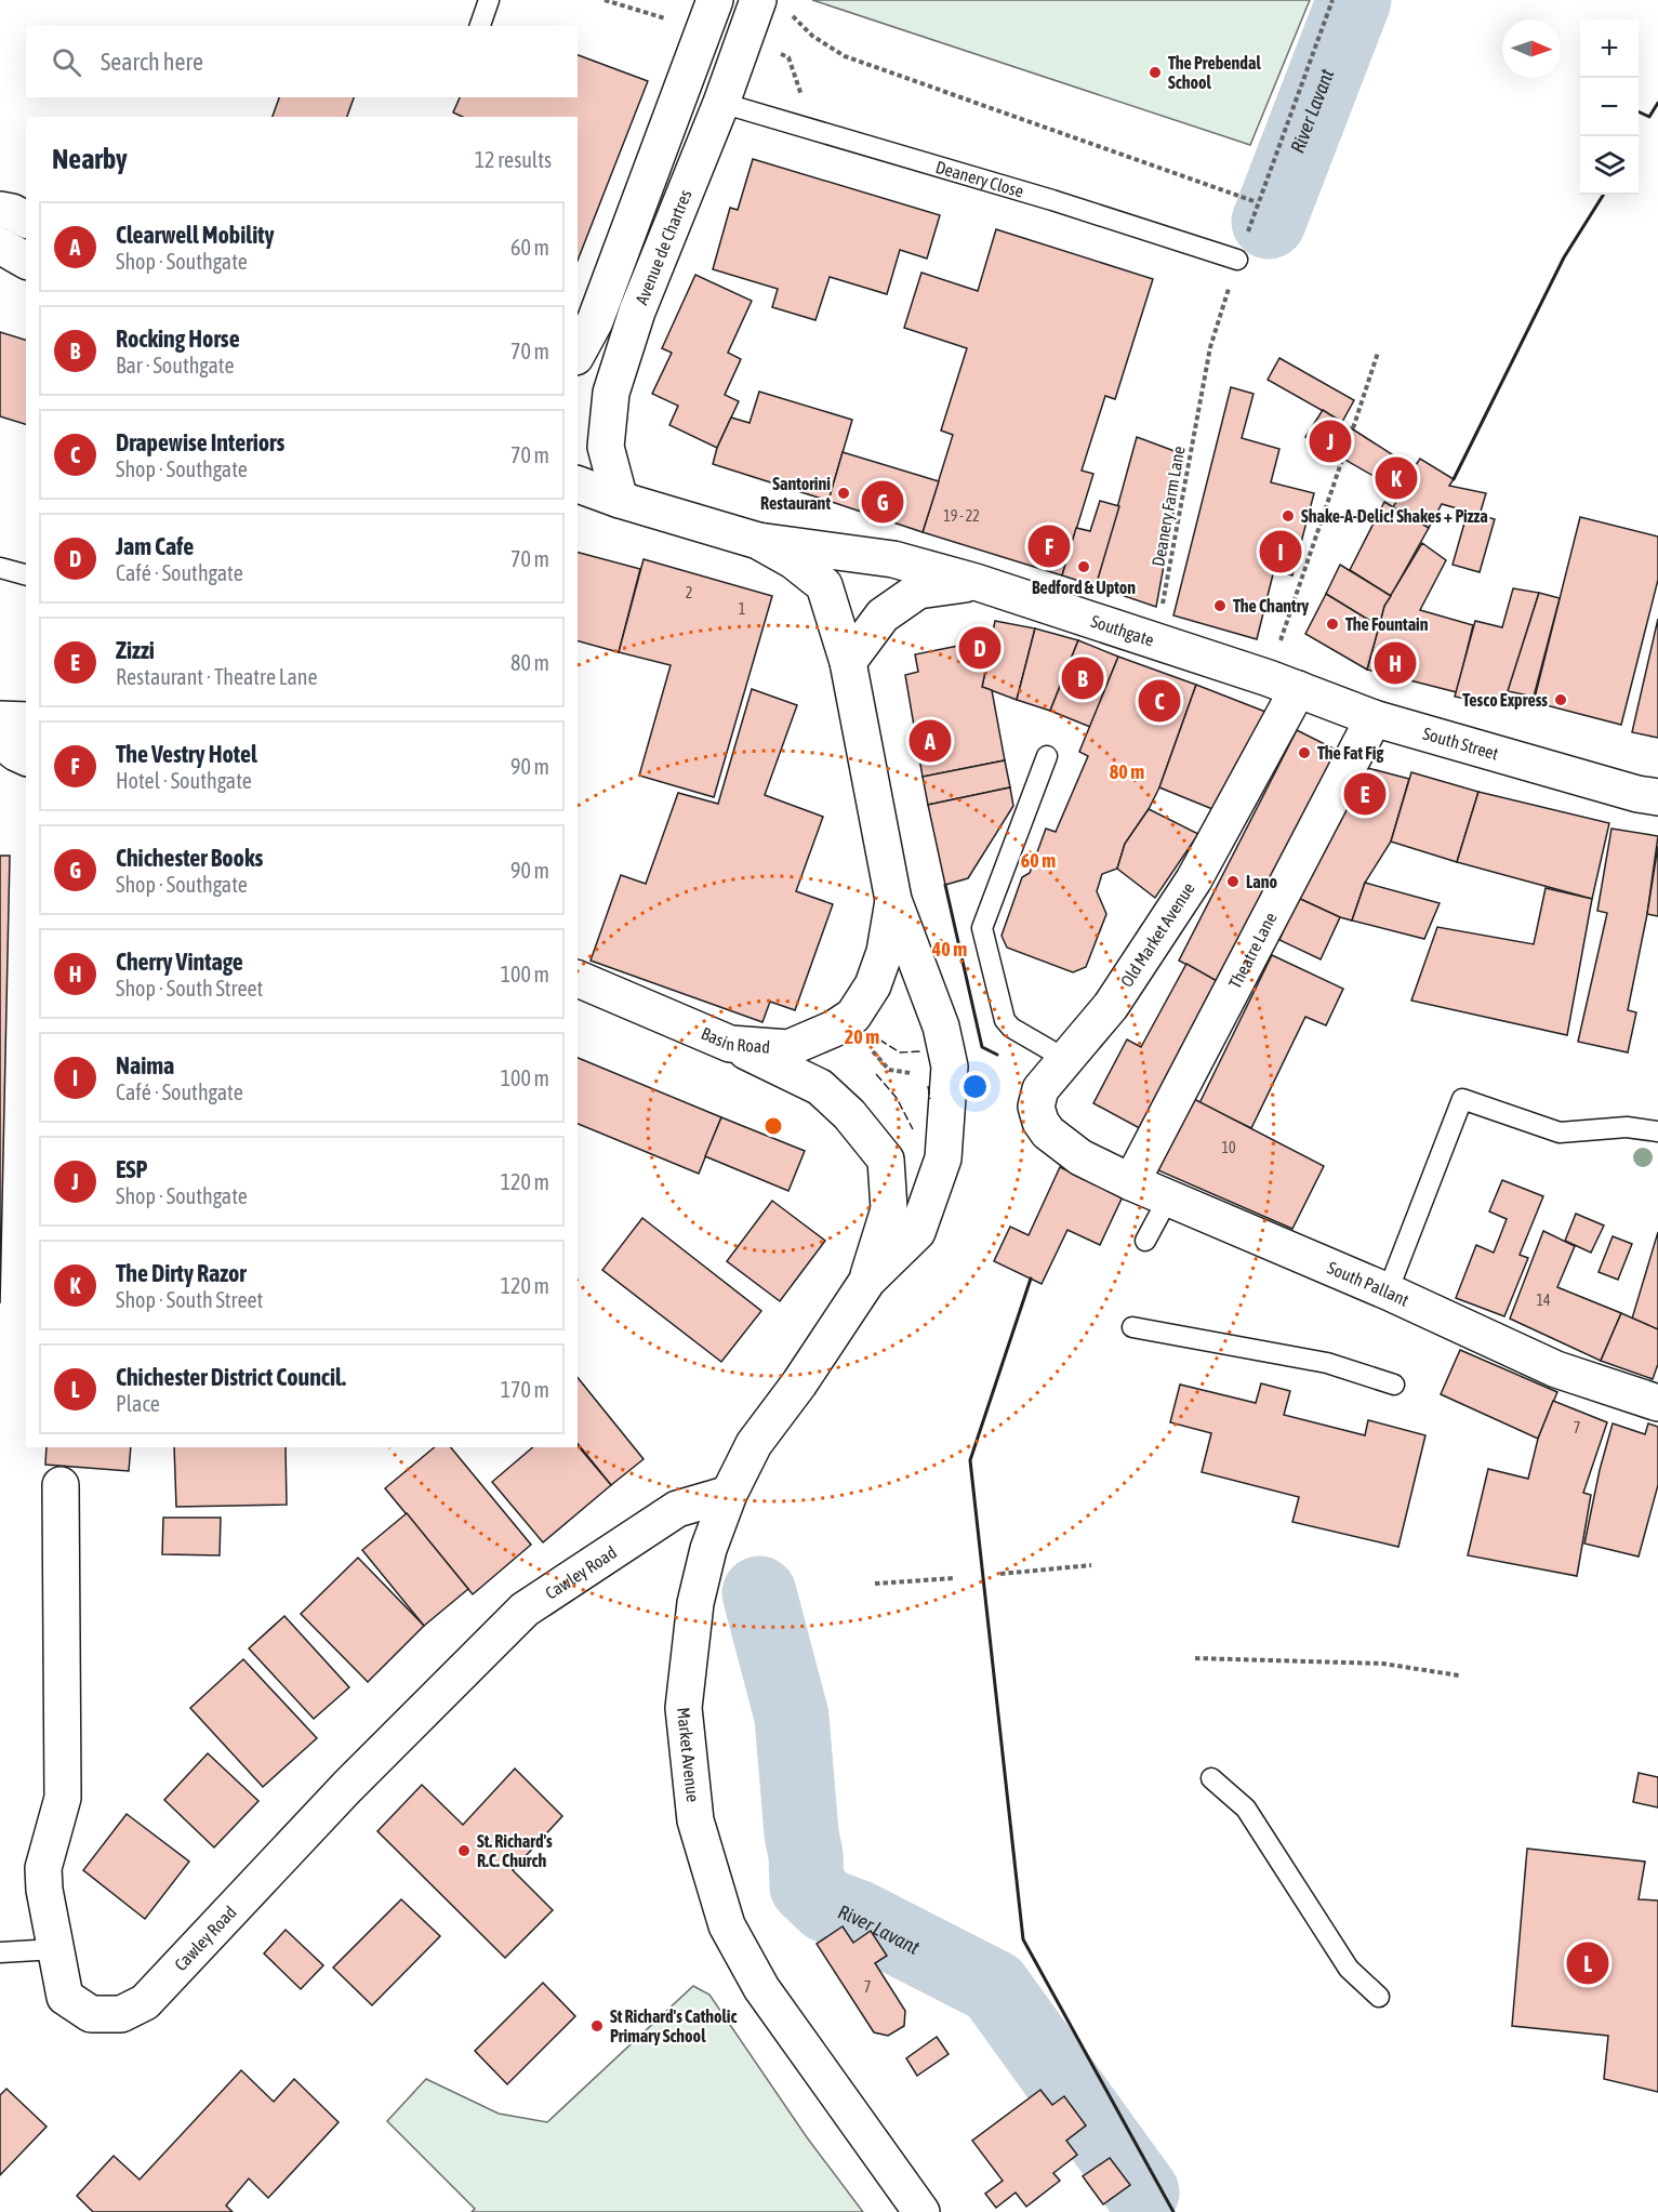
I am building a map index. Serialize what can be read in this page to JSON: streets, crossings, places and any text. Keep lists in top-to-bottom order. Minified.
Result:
{"streets":{"street":["Avenue de Chartres","Southgate","South Street","Old Market Avenue","Theatre Lane","Basin Road","South Pallant","Cawley Road","Market Avenue"],"lane":["Deanery Close"],"path":["Deanery Farm Lane"]},"crossings":[["Deanery Close","Avenue de Chartres"],["Deanery Close","Deanery Farm Lane"],["Avenue de Chartres","Southgate"],["Deanery Farm Lane","Southgate"],["Southgate","South Street"],["Southgate","Old Market Avenue"],["Southgate","Basin Road"],["South Street","Old Market Avenue"],["South Street","Theatre Lane"],["Old Market Avenue","South Pallant"],["Theatre Lane","South Pallant"],["Cawley Road","Market Avenue"]],"water":["River Lavant"],"places":["The Prebendal School","Santorini Restaurant","Shake-A-Delic! Shakes + Pizza","Bedford & Upton","The Chantry","The Fountain","Tesco Express","The Fat Fig","Lano","St. Richard's R.C. Church","St Richard's Catholic Primary School"],"house_numbers":["19 - 22","2","1","10","14","7","7"],"north":"right","page":{"map_buttons":["+","−"],"search":"Search here","heading":["Nearby","12 results"],"list":[{"mark":"A","name":"Clearwell Mobility","note":"Shop · Southgate","value":"60 m"},{"mark":"B","name":"Rocking Horse","note":"Bar · Southgate","value":"70 m"},{"mark":"C","name":"Drapewise Interiors","note":"Shop · Southgate","value":"70 m"},{"mark":"D","name":"Jam Cafe","note":"Café · Southgate","value":"70 m"},{"mark":"E","name":"Zizzi","note":"Restaurant · Theatre Lane","value":"80 m"},{"mark":"F","name":"The Vestry Hotel","note":"Hotel · Southgate","value":"90 m"},{"mark":"G","name":"Chichester Books","note":"Shop · Southgate","value":"90 m"},{"mark":"H","name":"Cherry Vintage","note":"Shop · South Street","value":"100 m"},{"mark":"I","name":"Naima","note":"Café · Southgate","value":"100 m"},{"mark":"J","name":"ESP","note":"Shop · Southgate","value":"120 m"},{"mark":"K","name":"The Dirty Razor","note":"Shop · South Street","value":"120 m"},{"mark":"L","name":"Chichester District Council.","note":"Place","value":"170 m"}],"pins":["J","K","G","F","I","D","H","B","C","A","E","L"]},"rings":["80 m","60 m","40 m","20 m"]}
